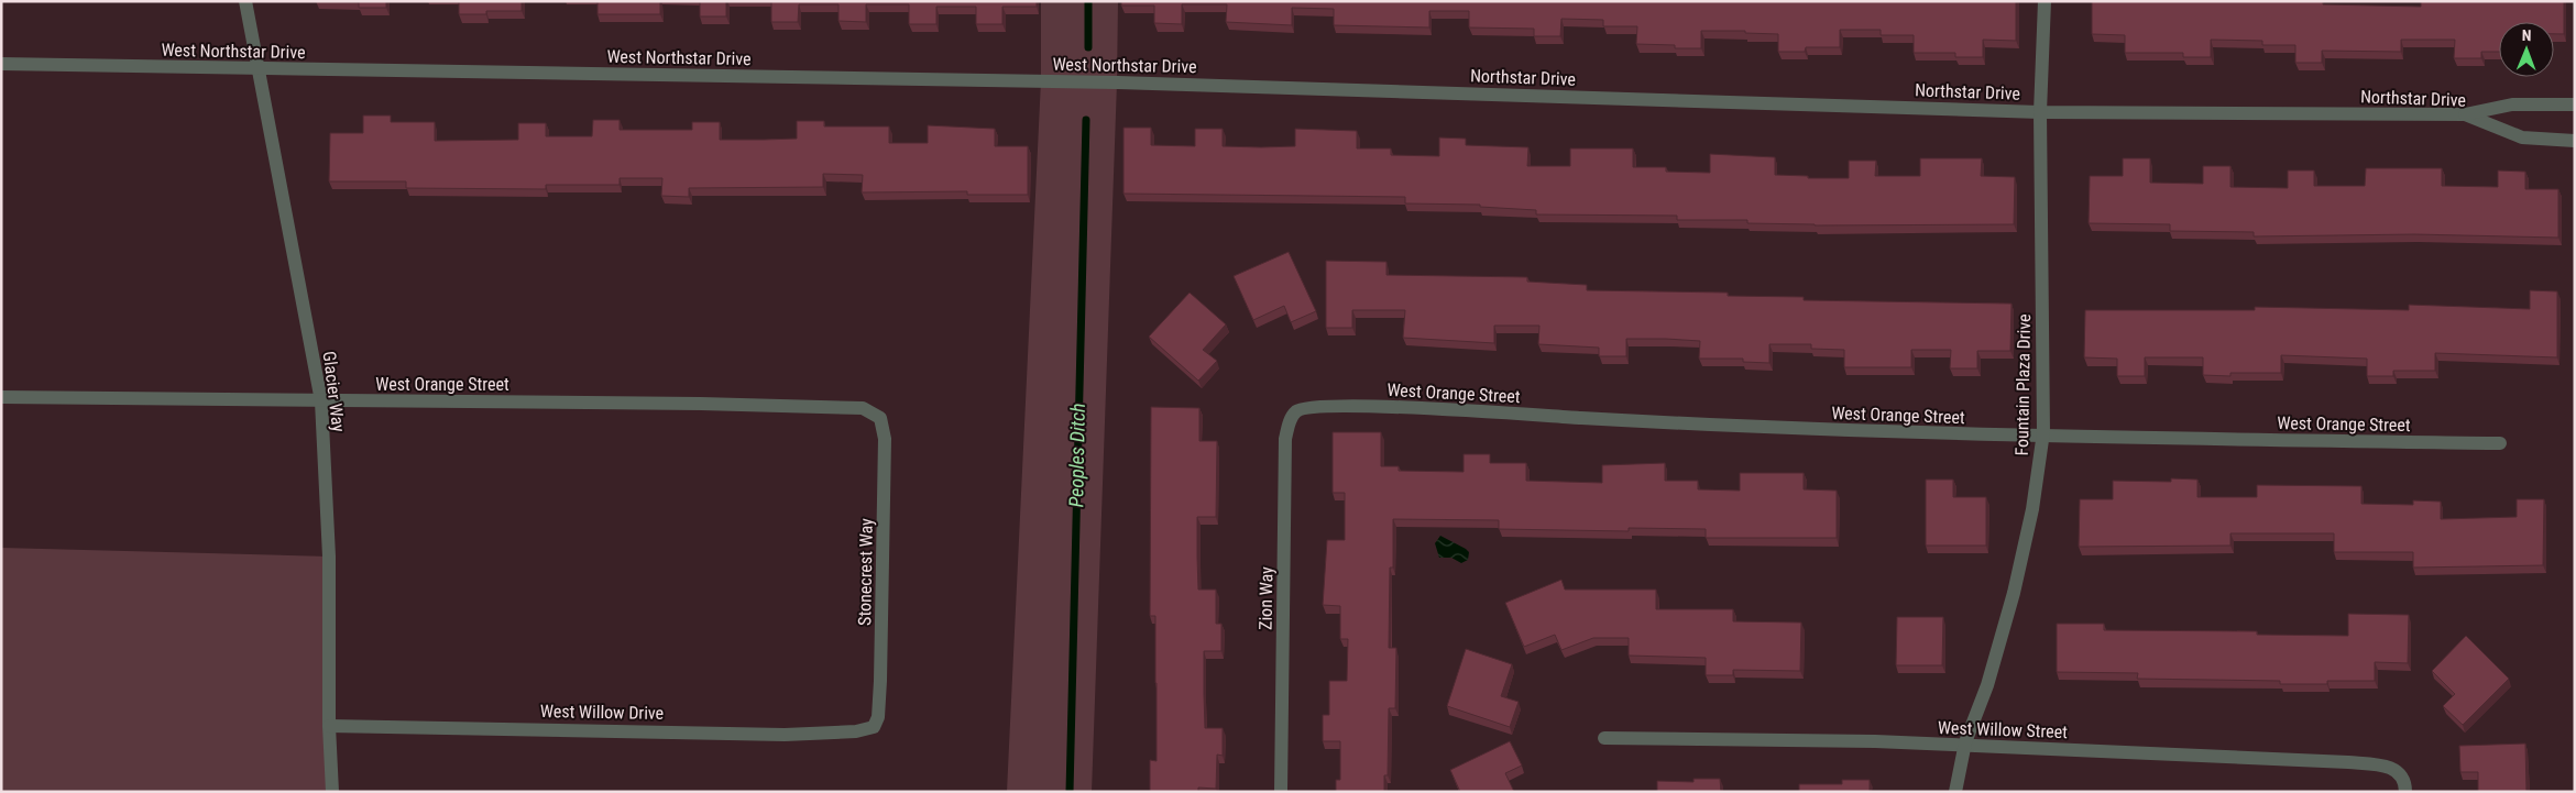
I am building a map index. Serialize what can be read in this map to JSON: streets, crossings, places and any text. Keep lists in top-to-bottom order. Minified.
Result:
{"streets":{"street":["West Northstar Drive","Northstar Drive","West Orange Street","Fountain Plaza Drive","Glacier Way","Stonecrest Way","Zion Way","West Willow Drive","West Willow Street"]},"crossings":[["West Northstar Drive","Northstar Drive"],["West Northstar Drive","Glacier Way"],["Northstar Drive","Fountain Plaza Drive"],["West Orange Street","Fountain Plaza Drive"],["West Orange Street","Glacier Way"],["West Orange Street","Stonecrest Way"],["West Orange Street","Zion Way"],["Fountain Plaza Drive","West Willow Street"],["Glacier Way","West Willow Drive"],["Stonecrest Way","West Willow Drive"]],"water":["Peoples Ditch"],"north":"top"}
